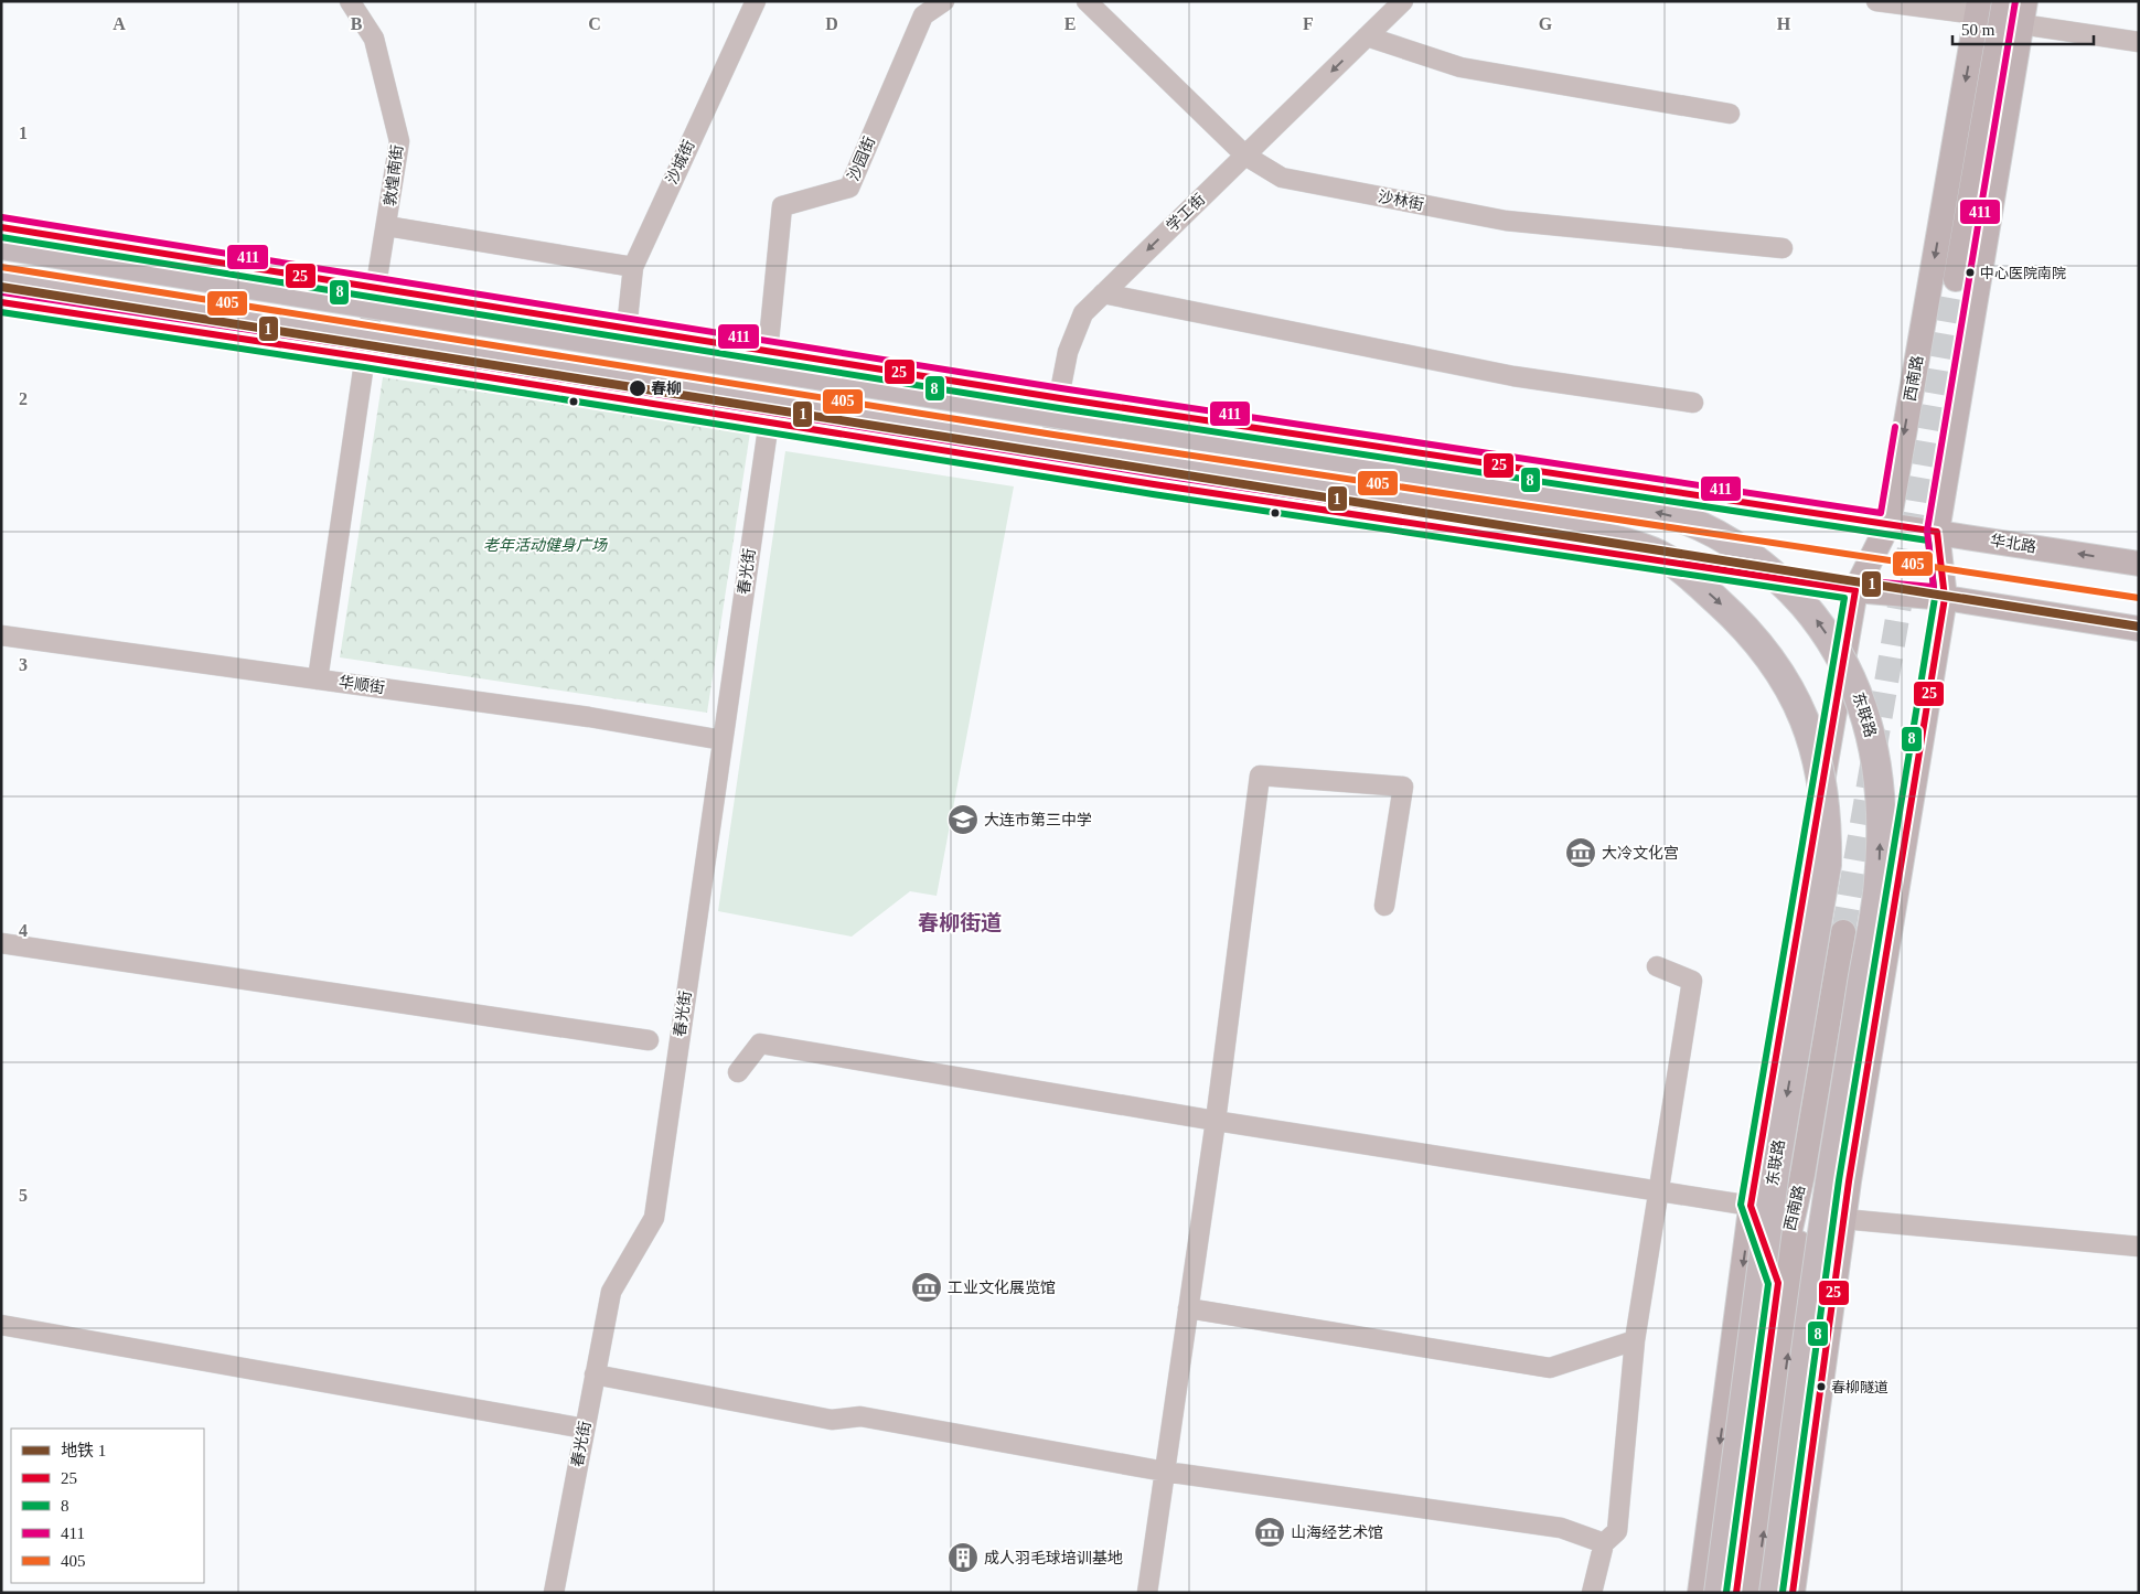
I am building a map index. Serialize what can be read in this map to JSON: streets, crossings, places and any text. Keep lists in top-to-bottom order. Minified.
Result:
{"streets":{"highway":["东联路"],"main road":["西南路","华北路"],"street":["沙园街","沙城街","敦煌南街","沙林街","学工街","春光街","华顺街"]},"crossings":[["沙园街","华北路"],["沙城街","华北路"],["敦煌南街","华北路"],["敦煌南街","华顺街"],["沙林街","学工街"],["学工街","华北路"],["西南路","华北路"],["春光街","华顺街"]],"one_way":["学工街"],"districts":["春柳街道"],"parks":["老年活动健身广场"],"places":{"other":["中心医院南院","春柳","春柳隧道"],"school or university":["大连市第三中学"],"museum":["大冷文化宫","工业文化展览馆","山海经艺术馆"],"building":["成人羽毛球培训基地"]},"lines":["transit line 411","transit line 25","transit line 8","transit line 405","metro line 1"],"legend":["地铁 1","25","8","411","405"],"scale_bar":"50 m","grid":{"columns":["A","B","C","D","E","F","G","H"],"rows":["1","2","3","4","5"]}}
